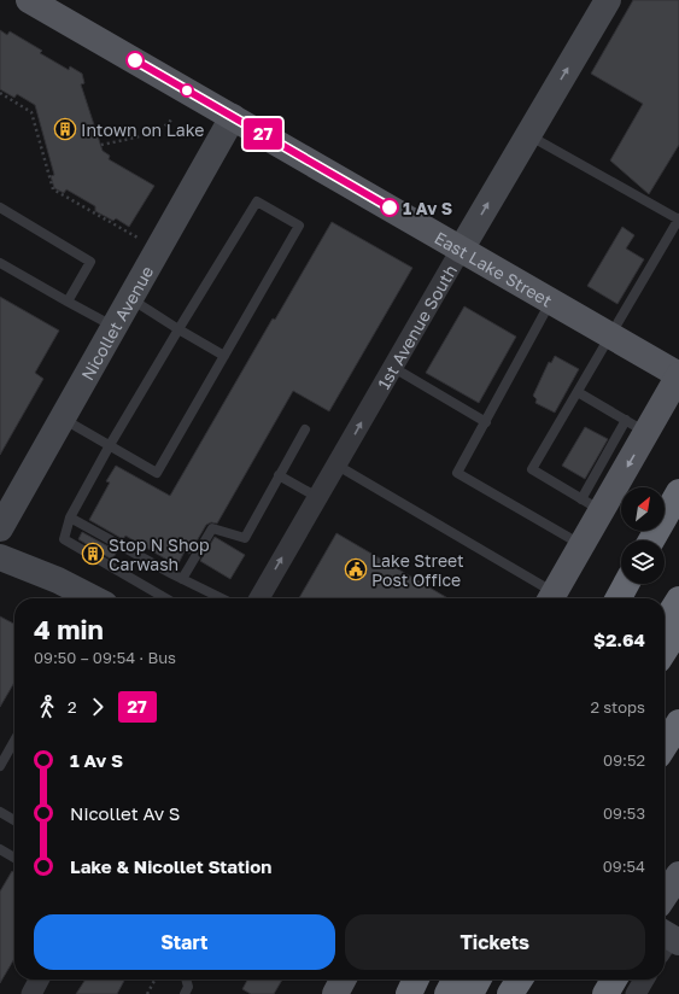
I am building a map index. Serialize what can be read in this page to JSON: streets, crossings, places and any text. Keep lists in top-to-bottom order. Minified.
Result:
{"streets":{"main road":["East Lake Street","Nicollet Avenue","1st Avenue South"]},"crossings":[["East Lake Street","Nicollet Avenue"],["East Lake Street","1st Avenue South"]],"one_way":["1st Avenue South"],"places":{"building":["Intown on Lake","Stop N Shop Carwash"],"other":["1 Av S"],"public building":["Lake Street Post Office"]},"lines":["bus line 27"],"north":"top right","page":{"on_map":"27","heading":["4 min","09:50 – 09:54 · Bus","$2.64"],"legs":["2","27","2 stops"],"list":[{"name":"1 Av S","value":"09:52"},{"name":"Nicollet Av S","value":"09:53"},{"name":"Lake & Nicollet Station","value":"09:54"}],"buttons":["Start","Tickets"]}}
